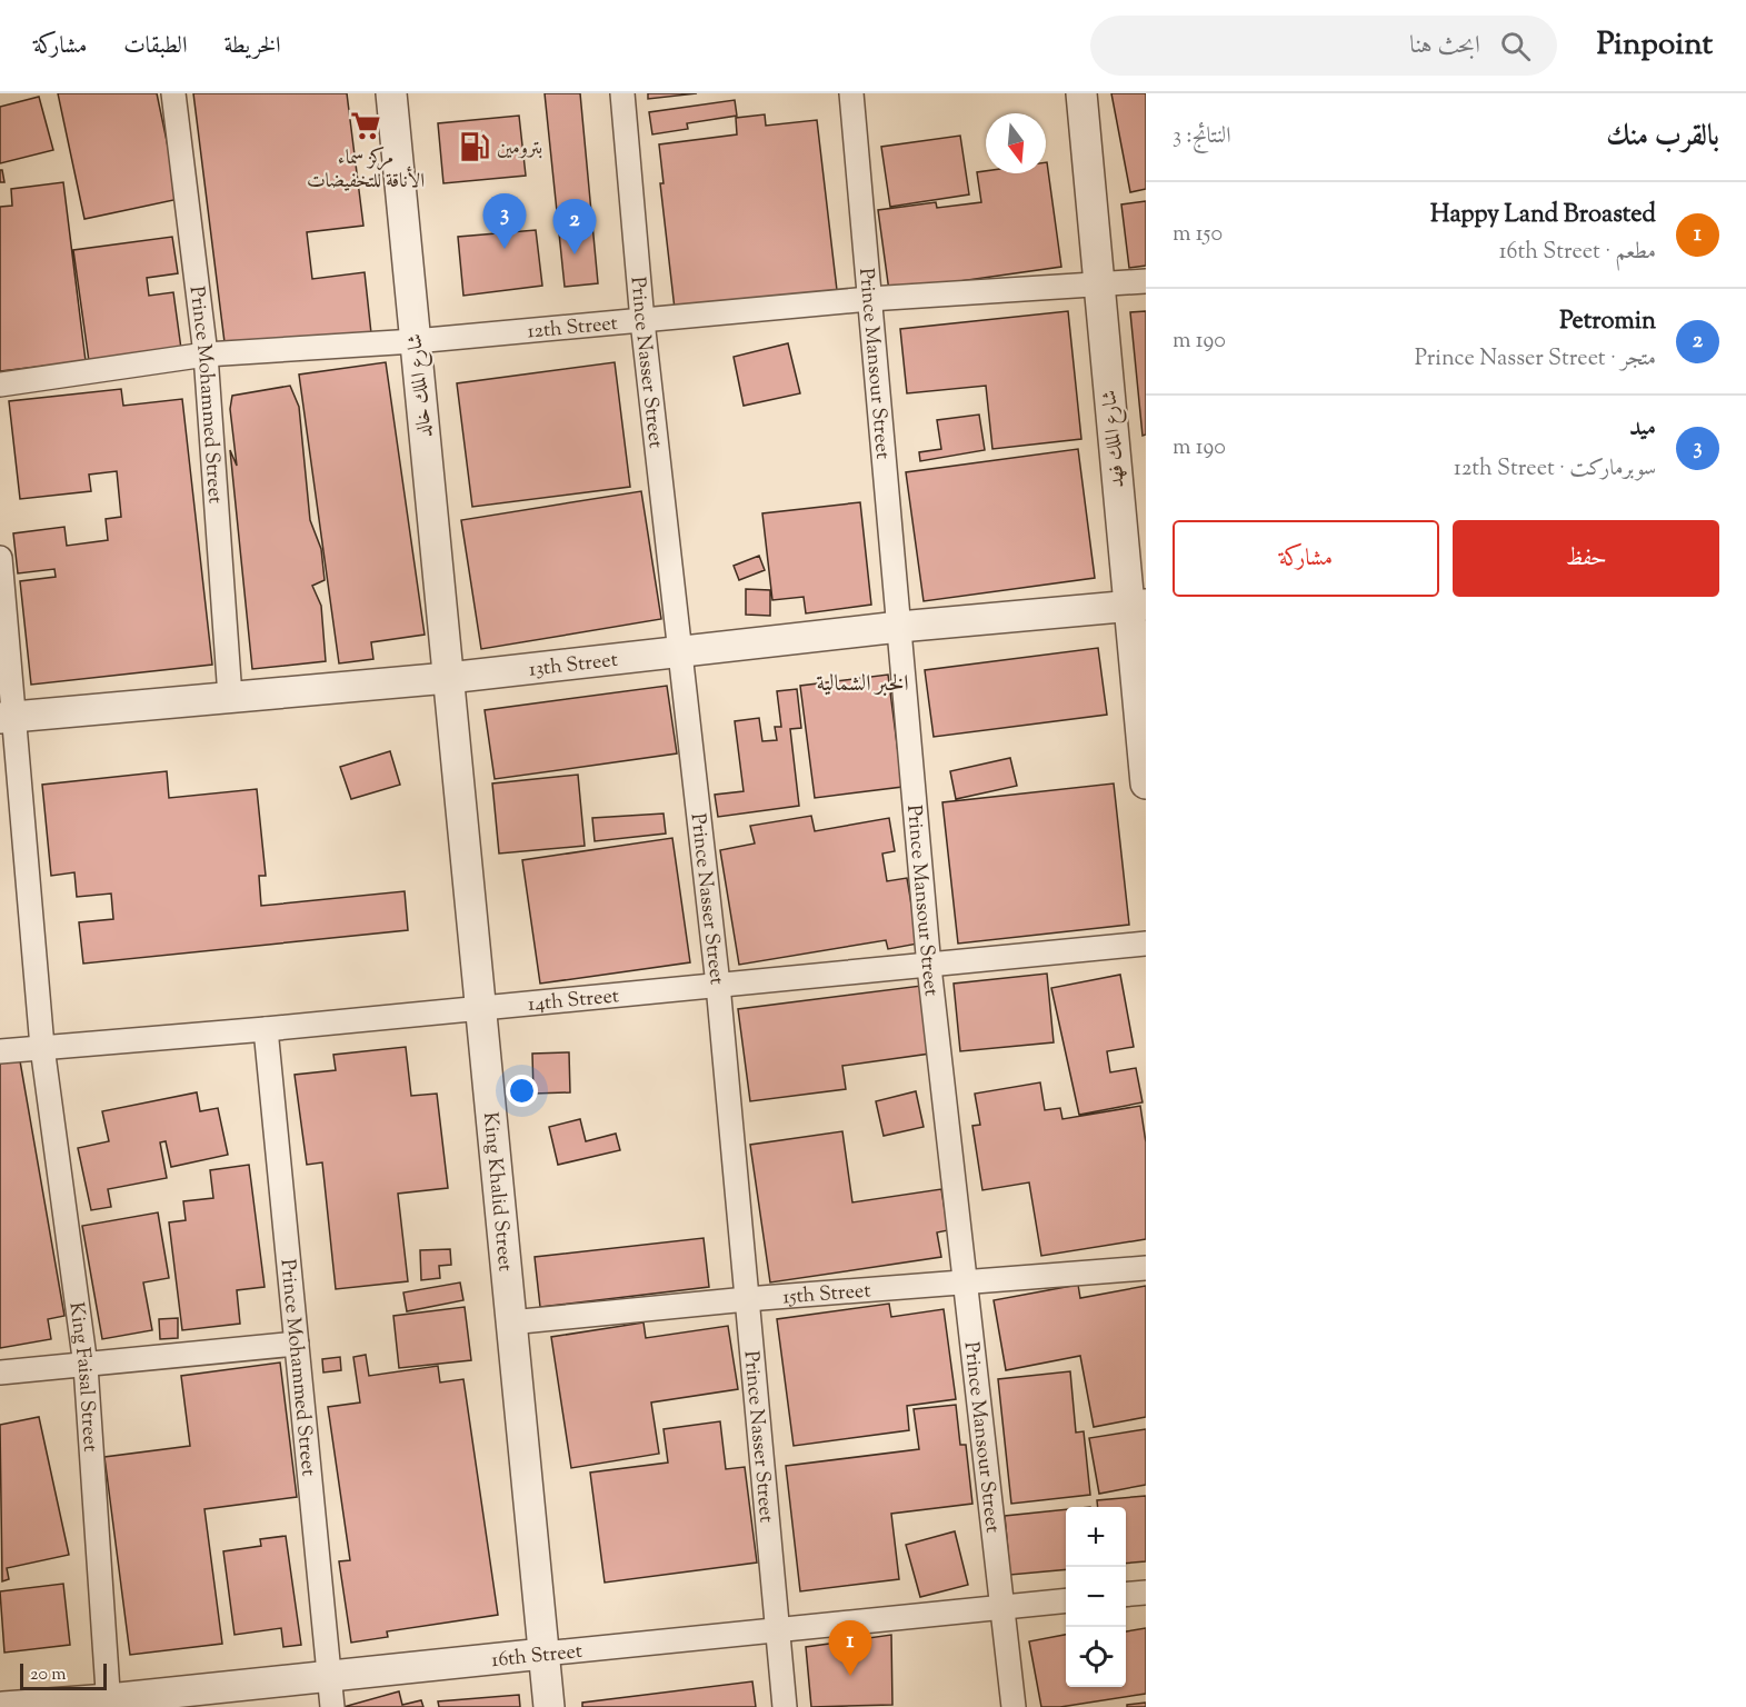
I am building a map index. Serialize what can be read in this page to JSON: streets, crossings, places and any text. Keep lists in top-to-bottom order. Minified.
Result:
{"streets":{"street":["12th Street","Prince Nasser Street","Prince Mansour Street","شارع الملك خالد","Prince Mohammed Street","شارع الملك فهد","13th Street","14th Street","King Khalid Street","15th Street","King Faisal Street","16th Street"]},"crossings":[["12th Street","Prince Nasser Street"],["12th Street","Prince Mansour Street"],["12th Street","شارع الملك خالد"],["12th Street","Prince Mohammed Street"],["12th Street","شارع الملك فهد"],["Prince Nasser Street","13th Street"],["Prince Nasser Street","14th Street"],["Prince Nasser Street","15th Street"],["Prince Nasser Street","16th Street"],["Prince Mansour Street","13th Street"],["Prince Mansour Street","14th Street"],["Prince Mansour Street","15th Street"],["Prince Mansour Street","16th Street"],["شارع الملك خالد","13th Street"],["شارع الملك خالد","King Khalid Street"],["Prince Mohammed Street","13th Street"],["Prince Mohammed Street","14th Street"],["Prince Mohammed Street","16th Street"],["شارع الملك فهد","13th Street"],["13th Street","King Khalid Street"],["13th Street","King Faisal Street"],["14th Street","King Khalid Street"],["14th Street","King Faisal Street"],["King Khalid Street","15th Street"],["King Khalid Street","16th Street"],["King Faisal Street","16th Street"]],"districts":["الخبر الشمالية"],"places":{"supermarket":["مركز سماء الأناقة للتخفيضات"],"fuel station":["بترومين"]},"scale_bar":"20 m","north":"bottom","page":{"header":"Pinpoint","search":"ابحث هنا","nav":["الخريطة","الطبقات","مشاركة"],"heading":["بالقرب منك","النتائج: 3"],"list":[{"mark":"1","name":"Happy Land Broasted","note":"مطعم · 16th Street","value":"150 m"},{"mark":"2","name":"Petromin","note":"متجر · Prince Nasser Street","value":"190 m"},{"mark":"3","name":"ميد","note":"سوبرماركت · 12th Street","value":"190 m"}],"pins":["3","2","1"],"buttons":["حفظ","مشاركة"],"map_buttons":["+","−"],"scale":"20 m"}}
